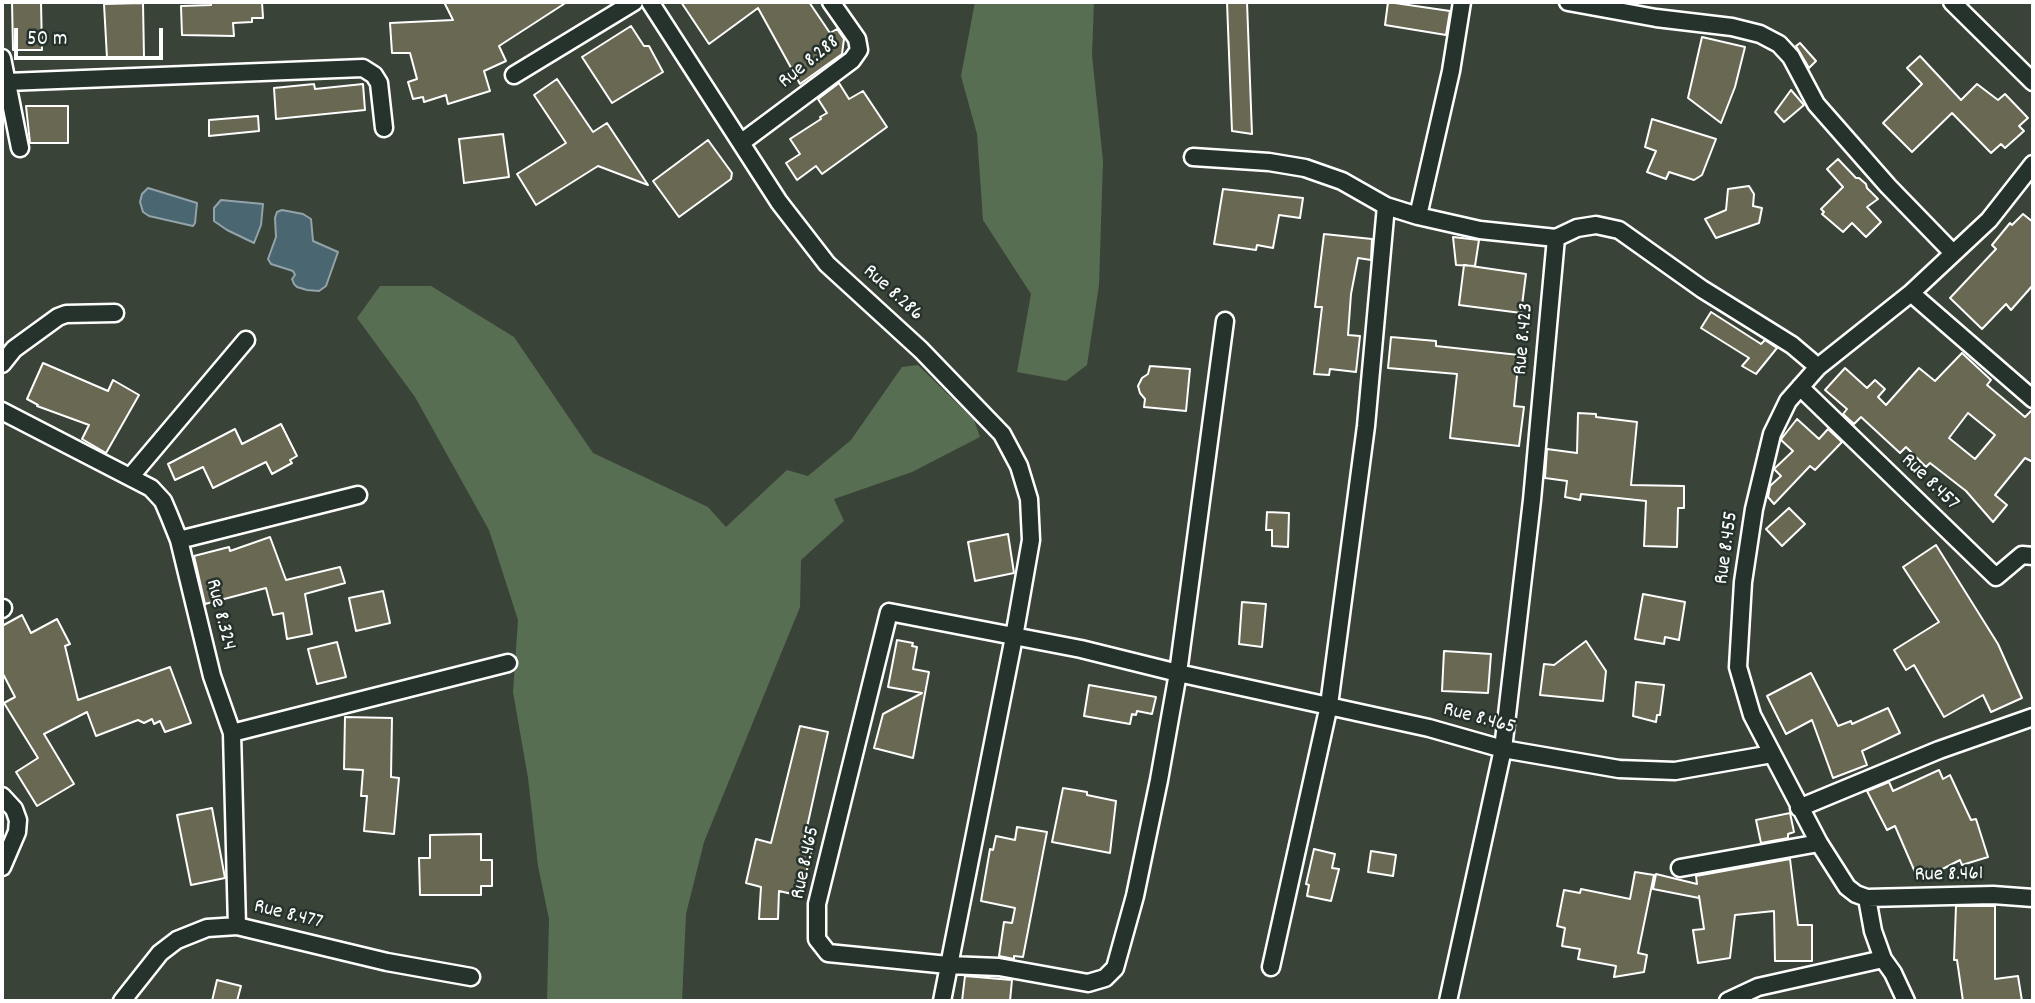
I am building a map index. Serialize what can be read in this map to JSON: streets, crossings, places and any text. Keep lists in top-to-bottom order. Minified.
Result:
{"streets":{"street":["Rue 8.288","Rue 8.286","Rue 8.423","Rue 8.457","Rue 8.455","Rue 8.324","Rue 8.465","Rue 8.461","Rue 8.477"]},"crossings":[["Rue 8.288","Rue 8.286"],["Rue 8.286","Rue 8.465"],["Rue 8.423","Rue 8.465"],["Rue 8.457","Rue 8.455"],["Rue 8.455","Rue 8.465"],["Rue 8.455","Rue 8.461"],["Rue 8.324","Rue 8.477"]],"scale_bar":"50 m"}
